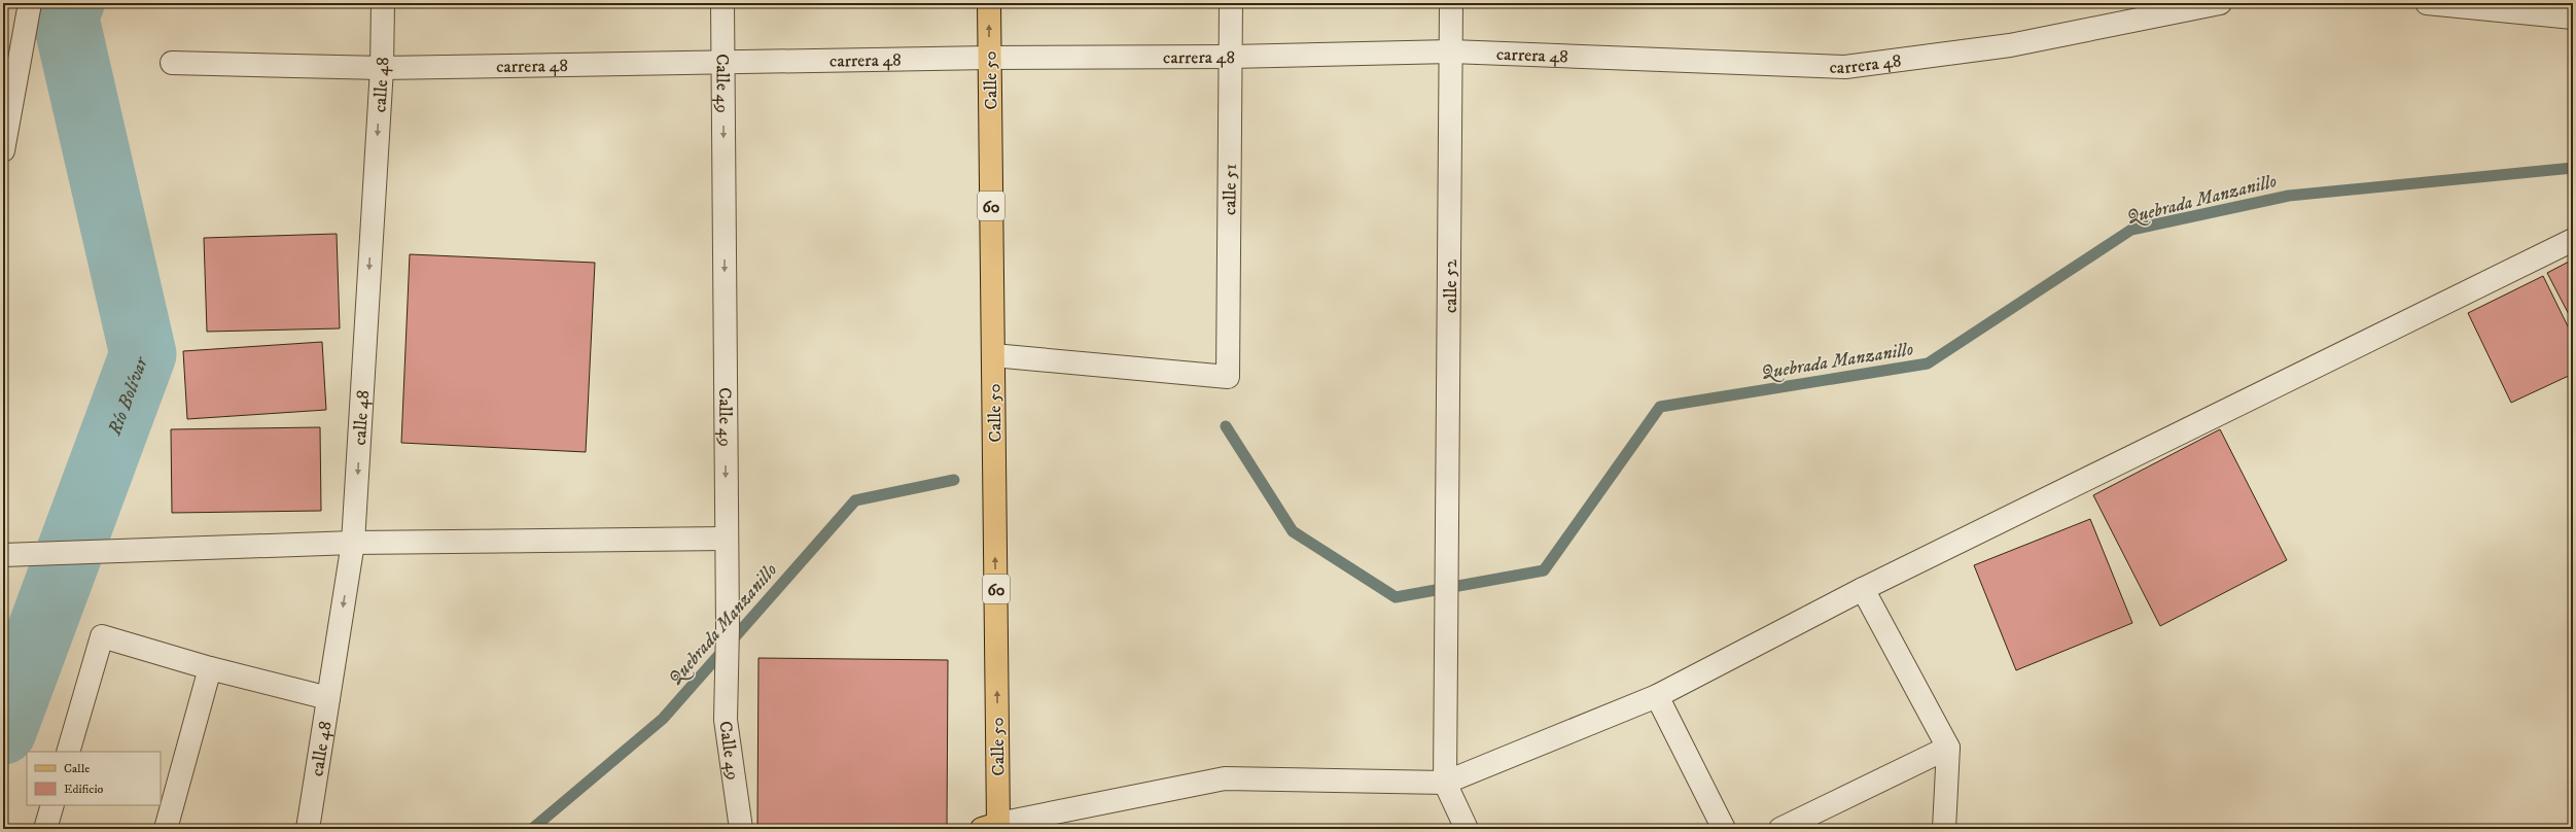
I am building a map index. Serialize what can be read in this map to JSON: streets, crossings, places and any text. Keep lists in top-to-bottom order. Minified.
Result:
{"streets":{"main road":["Calle 50","60"],"street":["carrera 48","Calle 49","calle 48","calle 51","calle 52"]},"crossings":[["carrera 48","Calle 50"],["carrera 48","Calle 49"],["carrera 48","calle 48"],["carrera 48","calle 51"],["carrera 48","calle 52"],["Calle 50","calle 51"]],"one_way":["Calle 50","Calle 49","calle 48"],"water":["Quebrada Manzanillo","Río Bolívar"],"legend":["Calle","Edificio"]}
